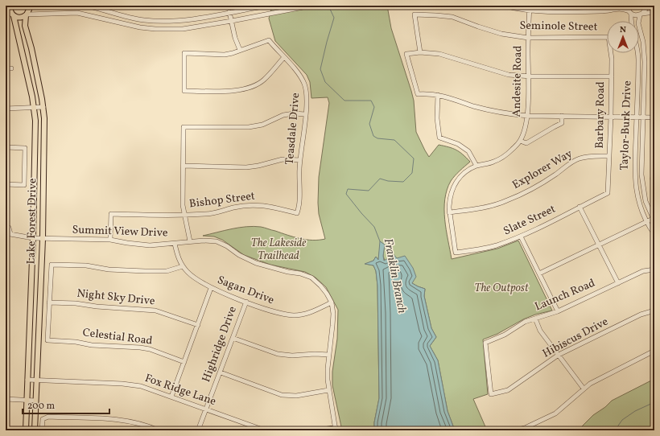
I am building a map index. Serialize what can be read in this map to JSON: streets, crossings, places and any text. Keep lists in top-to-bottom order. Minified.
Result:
{"streets":{"main road":["Lake Forest Drive"],"street":["Seminole Street","Andesite Road","Barbary Road","Taylor-Burk Drive","Teasdale Drive","Explorer Way","Bishop Street","Slate Street","Summit View Drive","Sagan Drive","Launch Road","Night Sky Drive","Celestial Road","Hibiscus Drive","Highridge Drive","Fox Ridge Lane"]},"crossings":[["Seminole Street","Andesite Road"],["Andesite Road","Explorer Way"],["Andesite Road","Slate Street"],["Barbary Road","Explorer Way"],["Barbary Road","Slate Street"],["Teasdale Drive","Bishop Street"],["Bishop Street","Summit View Drive"],["Lake Forest Drive","Summit View Drive"],["Lake Forest Drive","Fox Ridge Lane"],["Summit View Drive","Sagan Drive"],["Sagan Drive","Highridge Drive"],["Launch Road","Hibiscus Drive"],["Night Sky Drive","Celestial Road"],["Highridge Drive","Fox Ridge Lane"]],"water":["Franklin Branch"],"parks":["The Lakeside Trailhead","The Outpost"],"scale_bar":"200 m","north":"top"}
